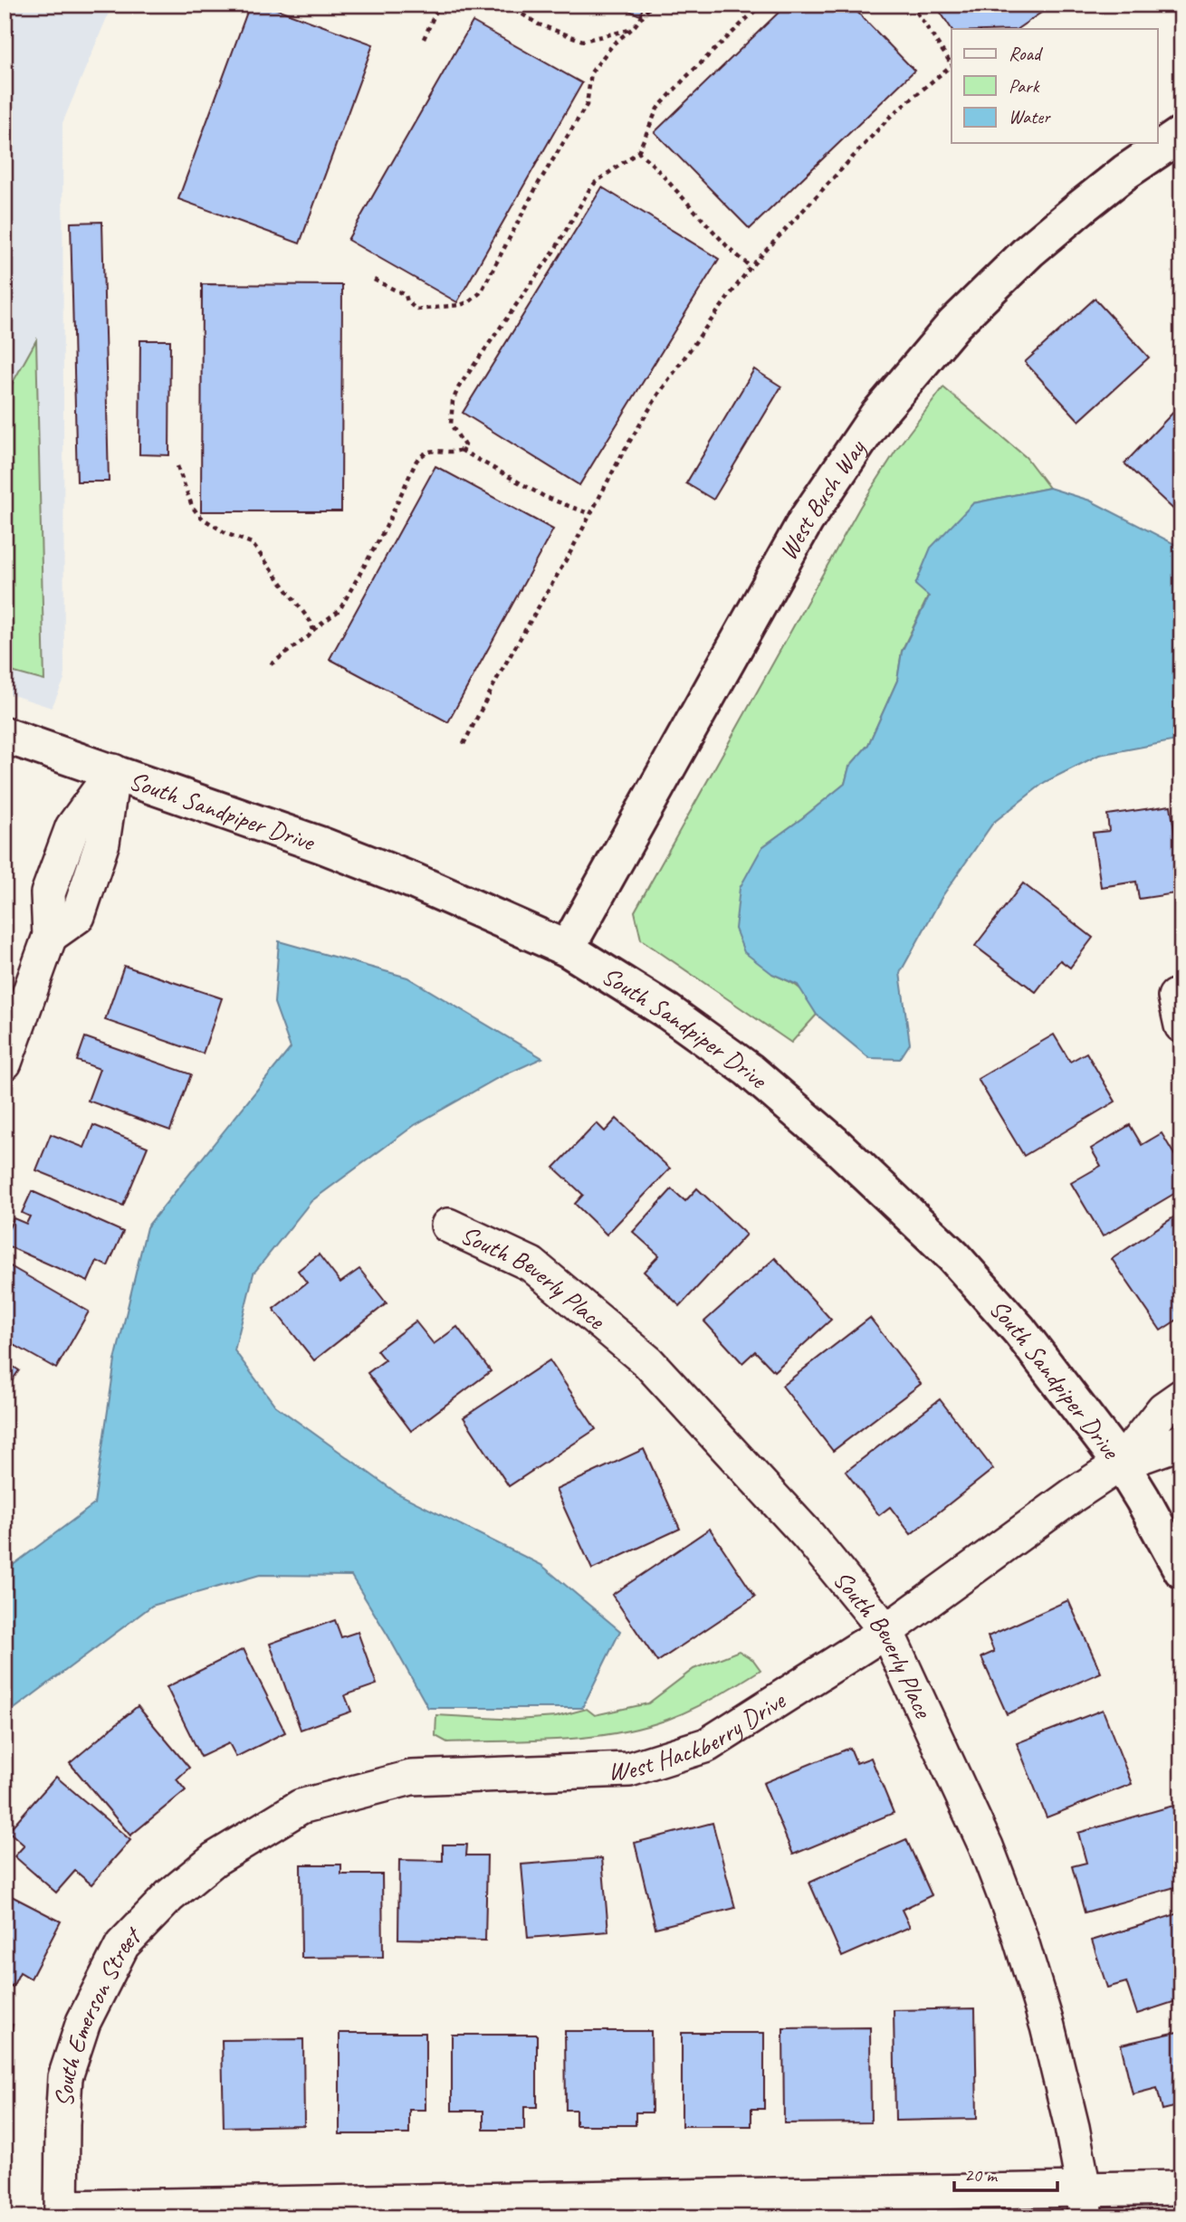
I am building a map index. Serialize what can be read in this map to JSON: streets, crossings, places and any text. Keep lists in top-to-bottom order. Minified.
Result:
{"streets":{"street":["West Bush Way","South Sandpiper Drive","South Beverly Place","West Hackberry Drive","South Emerson Street"]},"crossings":[["West Bush Way","South Sandpiper Drive"],["South Sandpiper Drive","West Hackberry Drive"],["South Beverly Place","West Hackberry Drive"],["West Hackberry Drive","South Emerson Street"]],"legend":["Road","Park","Water"],"scale_bar":"20 m"}
